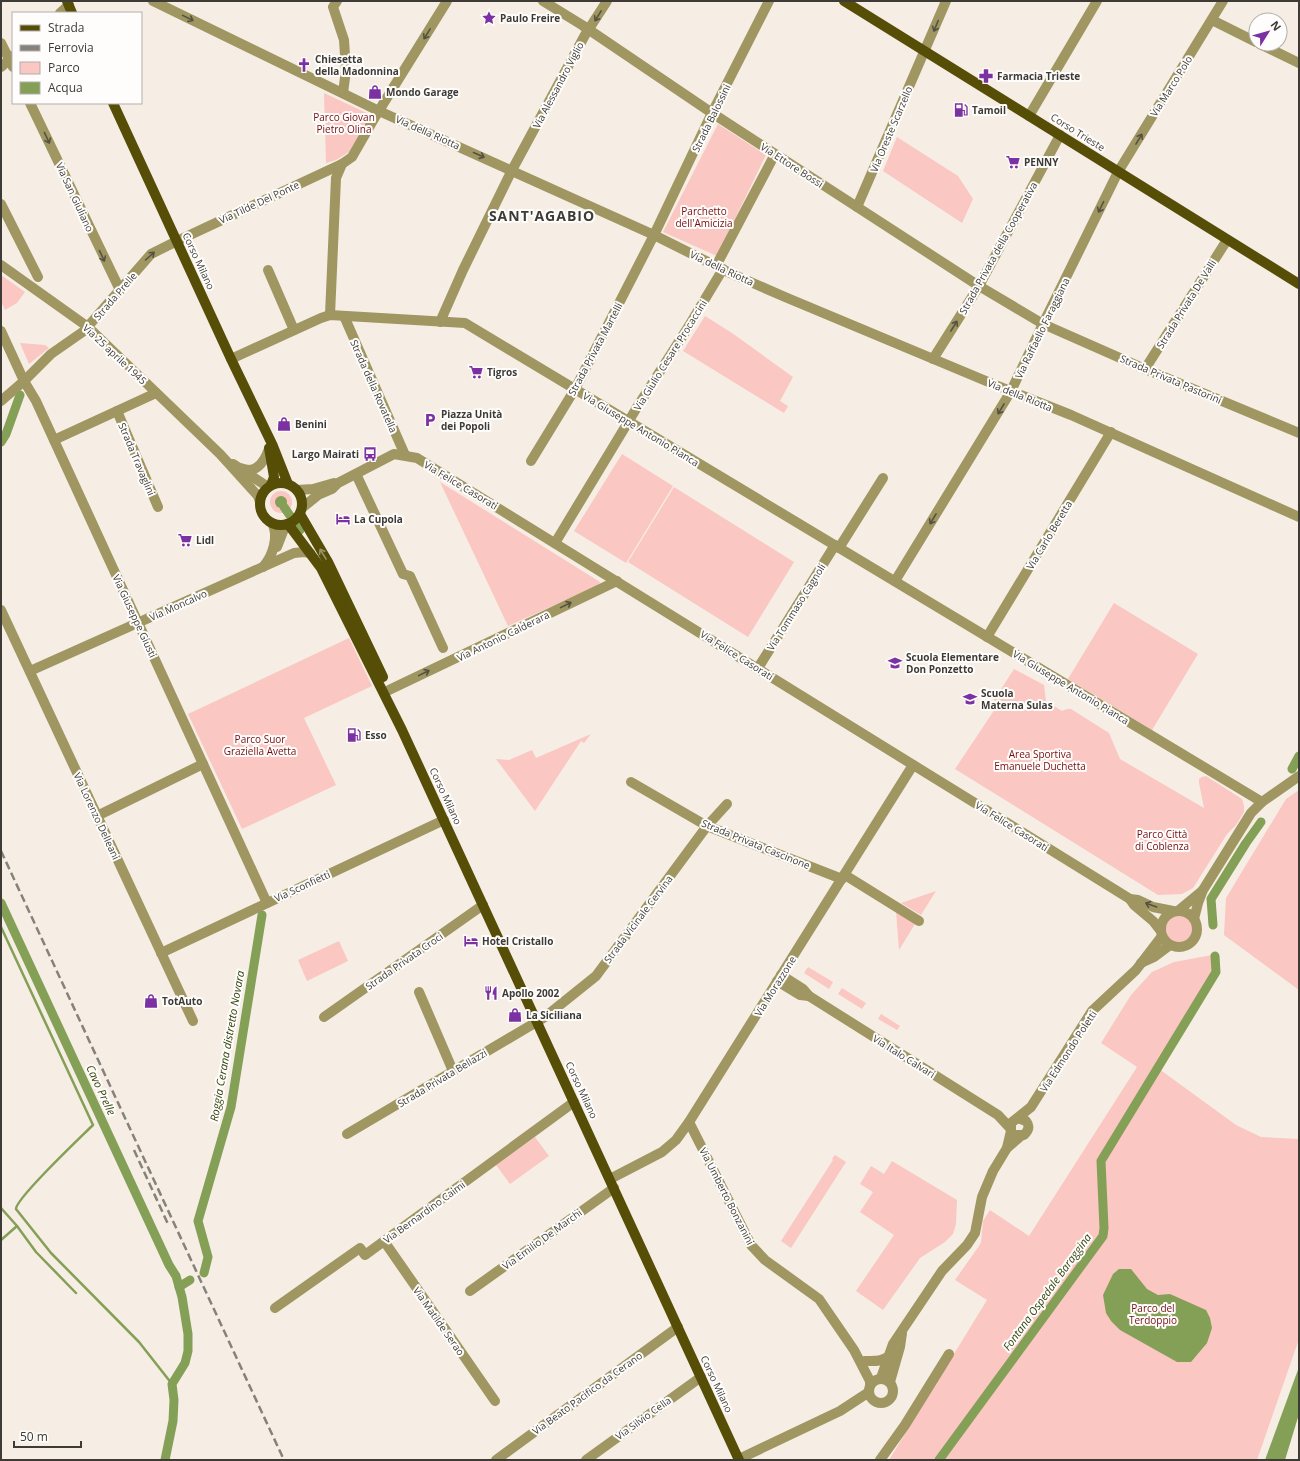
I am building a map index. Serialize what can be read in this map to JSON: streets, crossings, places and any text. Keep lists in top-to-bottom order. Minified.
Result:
{"streets":{"main road":["Corso Trieste","Corso Milano"],"street":["Via Alessandro Viglio","Via Marco Polo","Strada Balossini","Via Oreste Scarzello","Via della Riotta","Via Ettore Bossi","Via San Giuliano","Via Tilde Del Ponte","Strada Privata della Cooperativa","Strada Prelle","Strada Privata De Valli","Via Raffaello Faraggiana","Strada Privata Martelli","Via 25 aprile 1945","Via Giulio Cesare Procaccini","Strada Privata Pastorini","Strada della Rovatella","Via Giuseppe Antonio Pianca","Strada Travaglini","Via Felice Casorati","Via Carlo Beretta","Via Moncalvo","Via Tommaso Cagnoli","Via Giuseppe Giusti","Via Antonio Calderara","Via Lorenzo Delleani","Strada Privata Cascinone","Via Sconfietti","Strada Vicinale Cervina","Strada Privata Croci","Via Morazzone","Via Edmondo Poletti","Via Italo Calvari","Strada Privata Bellazzi","Via Umberto Bonzanini","Via Bernardino Caimi","Via Emilio De Marchi","Via Matilde Serao","Via Beato Pacifico da Cerano","Via Silvio Cella"]},"crossings":[["Via Alessandro Viglio","Via della Riotta"],["Via Alessandro Viglio","Via Ettore Bossi"],["Via Alessandro Viglio","Via Giuseppe Antonio Pianca"],["Via Marco Polo","Corso Trieste"],["Via Marco Polo","Via Raffaello Faraggiana"],["Strada Balossini","Via della Riotta"],["Strada Balossini","Via Ettore Bossi"],["Strada Balossini","Strada Privata Martelli"],["Via Oreste Scarzello","Corso Trieste"],["Via Oreste Scarzello","Via Ettore Bossi"],["Via della Riotta","Strada Privata della Cooperativa"],["Via della Riotta","Via Raffaello Faraggiana"],["Via della Riotta","Strada Privata Martelli"],["Via della Riotta","Via Giulio Cesare Procaccini"],["Via della Riotta","Via Carlo Beretta"],["Corso Trieste","Strada Privata della Cooperativa"],["Corso Trieste","Strada Privata De Valli"],["Corso Trieste","Via Raffaello Faraggiana"],["Via Ettore Bossi","Strada Privata della Cooperativa"],["Via Ettore Bossi","Via Raffaello Faraggiana"],["Via Ettore Bossi","Via Giulio Cesare Procaccini"],["Via Ettore Bossi","Strada Privata Pastorini"],["Via San Giuliano","Strada Prelle"],["Via Tilde Del Ponte","Corso Milano"],["Via Tilde Del Ponte","Strada Prelle"],["Corso Milano","Strada Prelle"],["Corso Milano","Via 25 aprile 1945"],["Corso Milano","Via Felice Casorati"],["Corso Milano","Via Moncalvo"],["Corso Milano","Via Antonio Calderara"],["Corso Milano","Via Sconfietti"],["Corso Milano","Strada Vicinale Cervina"],["Corso Milano","Strada Privata Croci"],["Corso Milano","Via Morazzone"],["Corso Milano","Via Edmondo Poletti"],["Corso Milano","Strada Privata Bellazzi"],["Corso Milano","Via Bernardino Caimi"],["Corso Milano","Via Emilio De Marchi"],["Corso Milano","Via Beato Pacifico da Cerano"],["Corso Milano","Via Silvio Cella"],["Strada Prelle","Via 25 aprile 1945"],["Strada Prelle","Via Giuseppe Giusti"],["Strada Privata De Valli","Strada Privata Pastorini"],["Via Raffaello Faraggiana","Strada Privata Pastorini"],["Via Raffaello Faraggiana","Via Giuseppe Antonio Pianca"],["Strada Privata Martelli","Via Giuseppe Antonio Pianca"],["Via 25 aprile 1945","Via Felice Casorati"],["Via Giulio Cesare Procaccini","Via Giuseppe Antonio Pianca"],["Via Giulio Cesare Procaccini","Via Felice Casorati"],["Strada della Rovatella","Via Felice Casorati"],["Via Giuseppe Antonio Pianca","Via Carlo Beretta"],["Via Giuseppe Antonio Pianca","Via Tommaso Cagnoli"],["Via Felice Casorati","Via Tommaso Cagnoli"],["Via Felice Casorati","Via Antonio Calderara"],["Via Felice Casorati","Via Morazzone"],["Via Moncalvo","Via Giuseppe Giusti"],["Via Moncalvo","Via Lorenzo Delleani"],["Via Giuseppe Giusti","Via Sconfietti"],["Via Lorenzo Delleani","Via Sconfietti"],["Strada Privata Cascinone","Strada Vicinale Cervina"],["Strada Privata Cascinone","Via Morazzone"],["Strada Vicinale Cervina","Strada Privata Bellazzi"],["Via Morazzone","Via Italo Calvari"],["Via Morazzone","Via Umberto Bonzanini"],["Via Morazzone","Via Emilio De Marchi"],["Via Edmondo Poletti","Via Italo Calvari"],["Via Edmondo Poletti","Via Umberto Bonzanini"],["Via Bernardino Caimi","Via Matilde Serao"]],"one_way":["Via Marco Polo","Via Raffaello Faraggiana","Via Antonio Calderara"],"districts":["SANT'AGABIO"],"water":["Roggia Cerana distretto Novara","Cavo Prelle","Fontana Ospedale Baraggina"],"parks":["Parco Giovan Pietro Olina","Parchetto dell'Amicizia","Parco Suor Graziella Avetta","Area Sportiva Emanuele Duchetta","Parco Città di Coblenza","Parco del Terdoppio"],"places":{"place":["Paulo Freire"],"church":["Chiesetta della Madonnina"],"pharmacy":["Farmacia Trieste"],"shop":["Mondo Garage","Benini","TotAuto","La Siciliana"],"fuel station":["Tamoil","Esso"],"supermarket":["PENNY","Tigros","Lidl"],"parking":["Piazza Unità dei Popoli"],"bus stop":["Largo Mairati"],"hotel":["La Cupola","Hotel Cristallo"],"school or university":["Scuola Elementare Don Ponzetto","Scuola Materna Sulas"],"restaurant":["Apollo 2002"]},"legend":["Strada","Ferrovia","Parco","Acqua"],"scale_bar":"50 m","north":"top right"}
